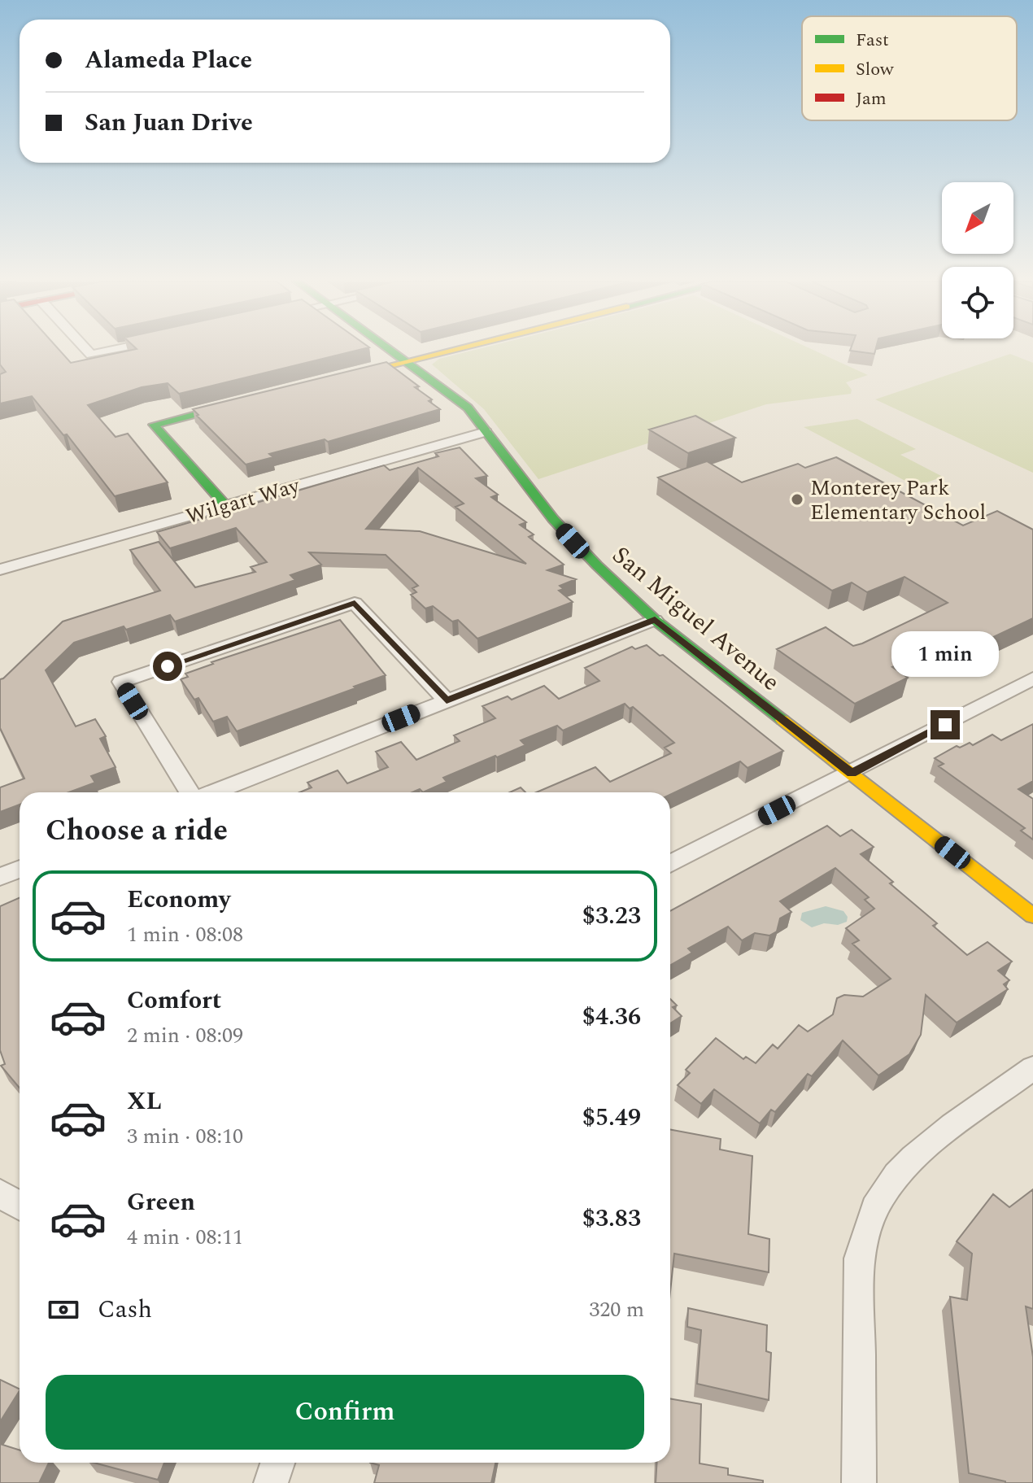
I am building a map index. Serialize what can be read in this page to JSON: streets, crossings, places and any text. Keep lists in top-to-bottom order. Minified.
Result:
{"streets":{"street":["Wilgart Way","San Miguel Avenue"]},"crossings":[["Wilgart Way","San Miguel Avenue"]],"places":["Monterey Park Elementary School"],"legend":["Fast","Slow","Jam"],"north":"bottom left","page":{"banner":["Alameda Place","San Juan Drive"],"bubble":"1 min","heading":"Choose a ride","list":[{"name":"Economy","note":"1 min · 08:08","value":"$3.23"},{"name":"Comfort","note":"2 min · 08:09","value":"$4.36"},{"name":"XL","note":"3 min · 08:10","value":"$5.49"},{"name":"Green","note":"4 min · 08:11","value":"$3.83"}],"pay":["Cash","320 m"],"buttons":"Confirm"}}
